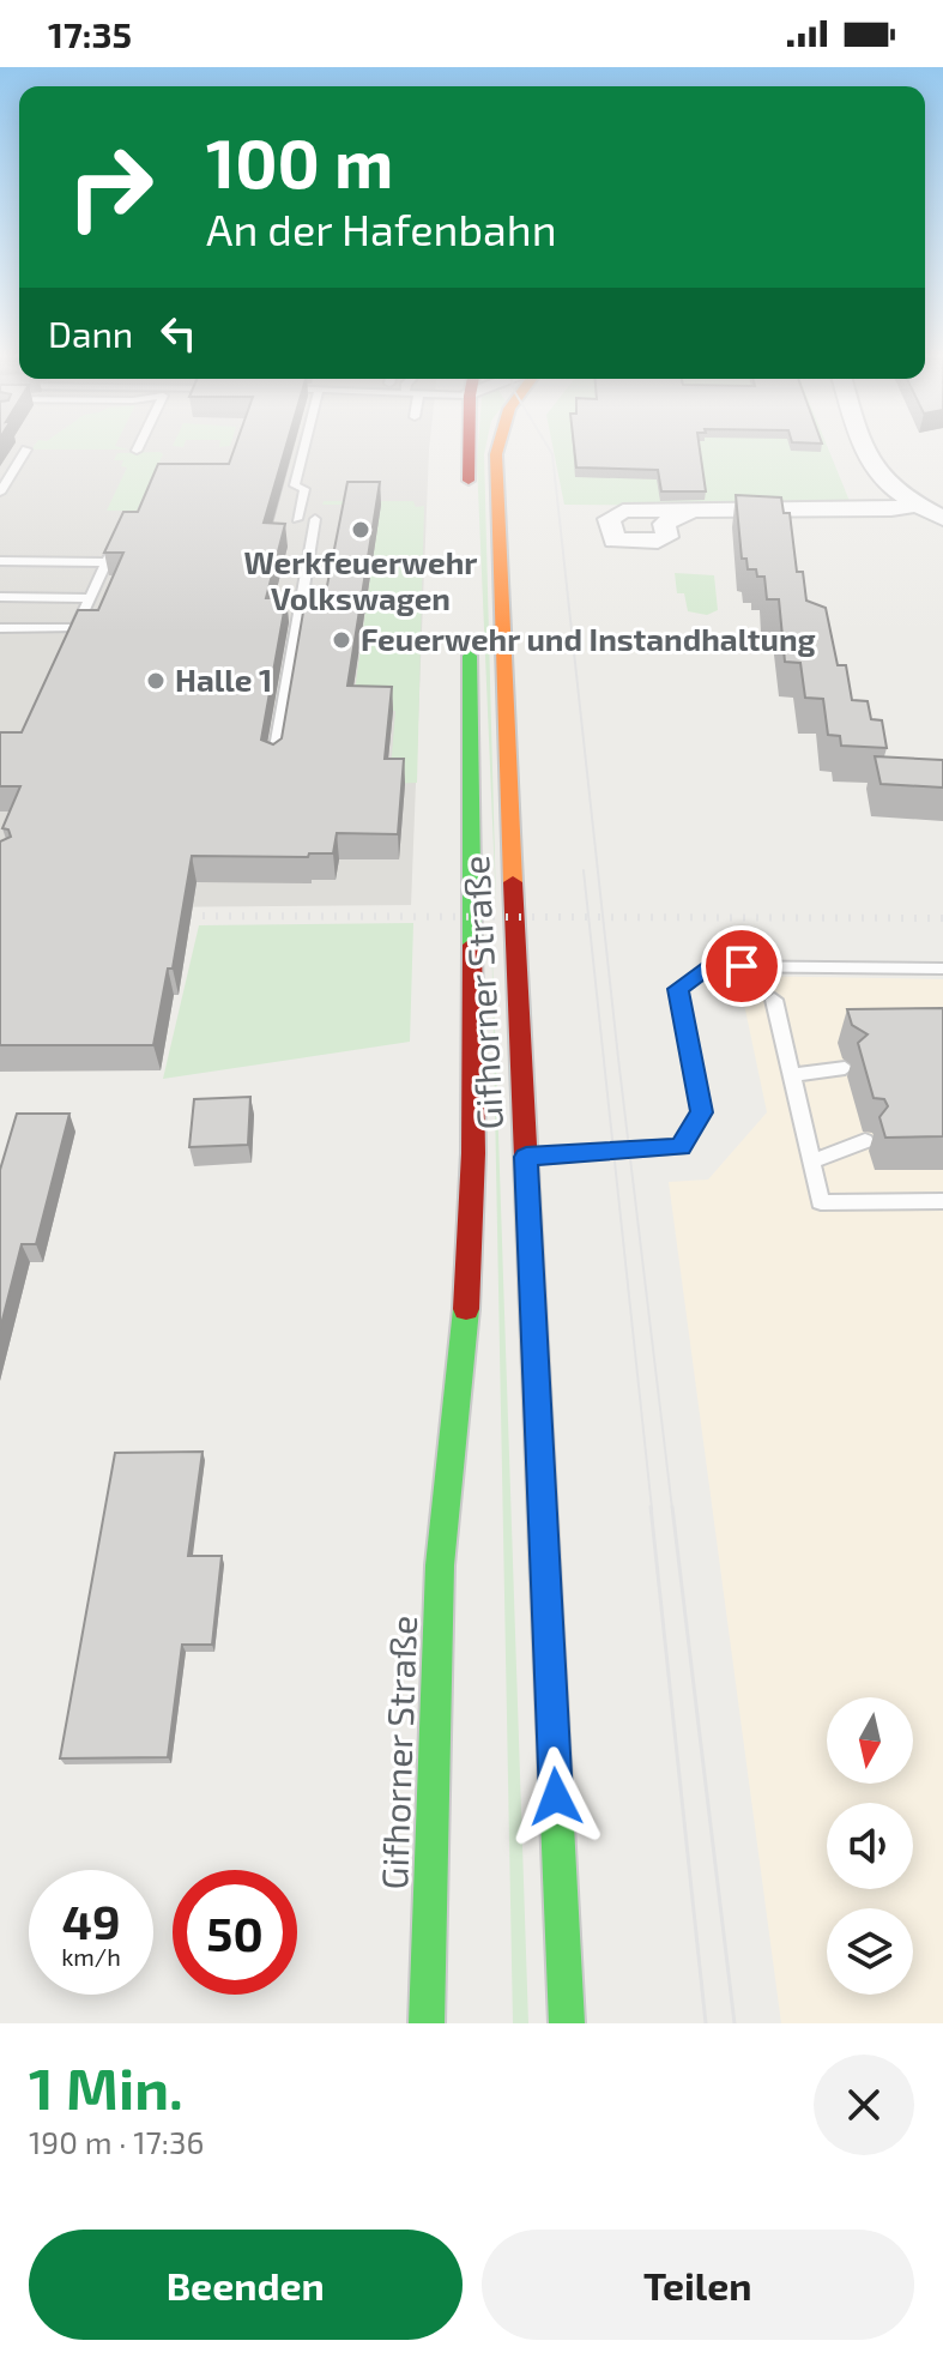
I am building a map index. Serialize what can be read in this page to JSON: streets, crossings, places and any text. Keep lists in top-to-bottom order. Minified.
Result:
{"streets":{"main road":["Gifhorner Straße"]},"places":["Werkfeuerwehr Volkswagen","Feuerwehr und Instandhaltung","Halle 1"],"north":"bottom","page":{"status":"17:35","turn":["100 m","An der Hafenbahn"],"then":"Dann","speed":"49 km/h","limit":"50","heading":["1 Min.","190 m · 17:36"],"buttons":["Beenden","Teilen"]}}
